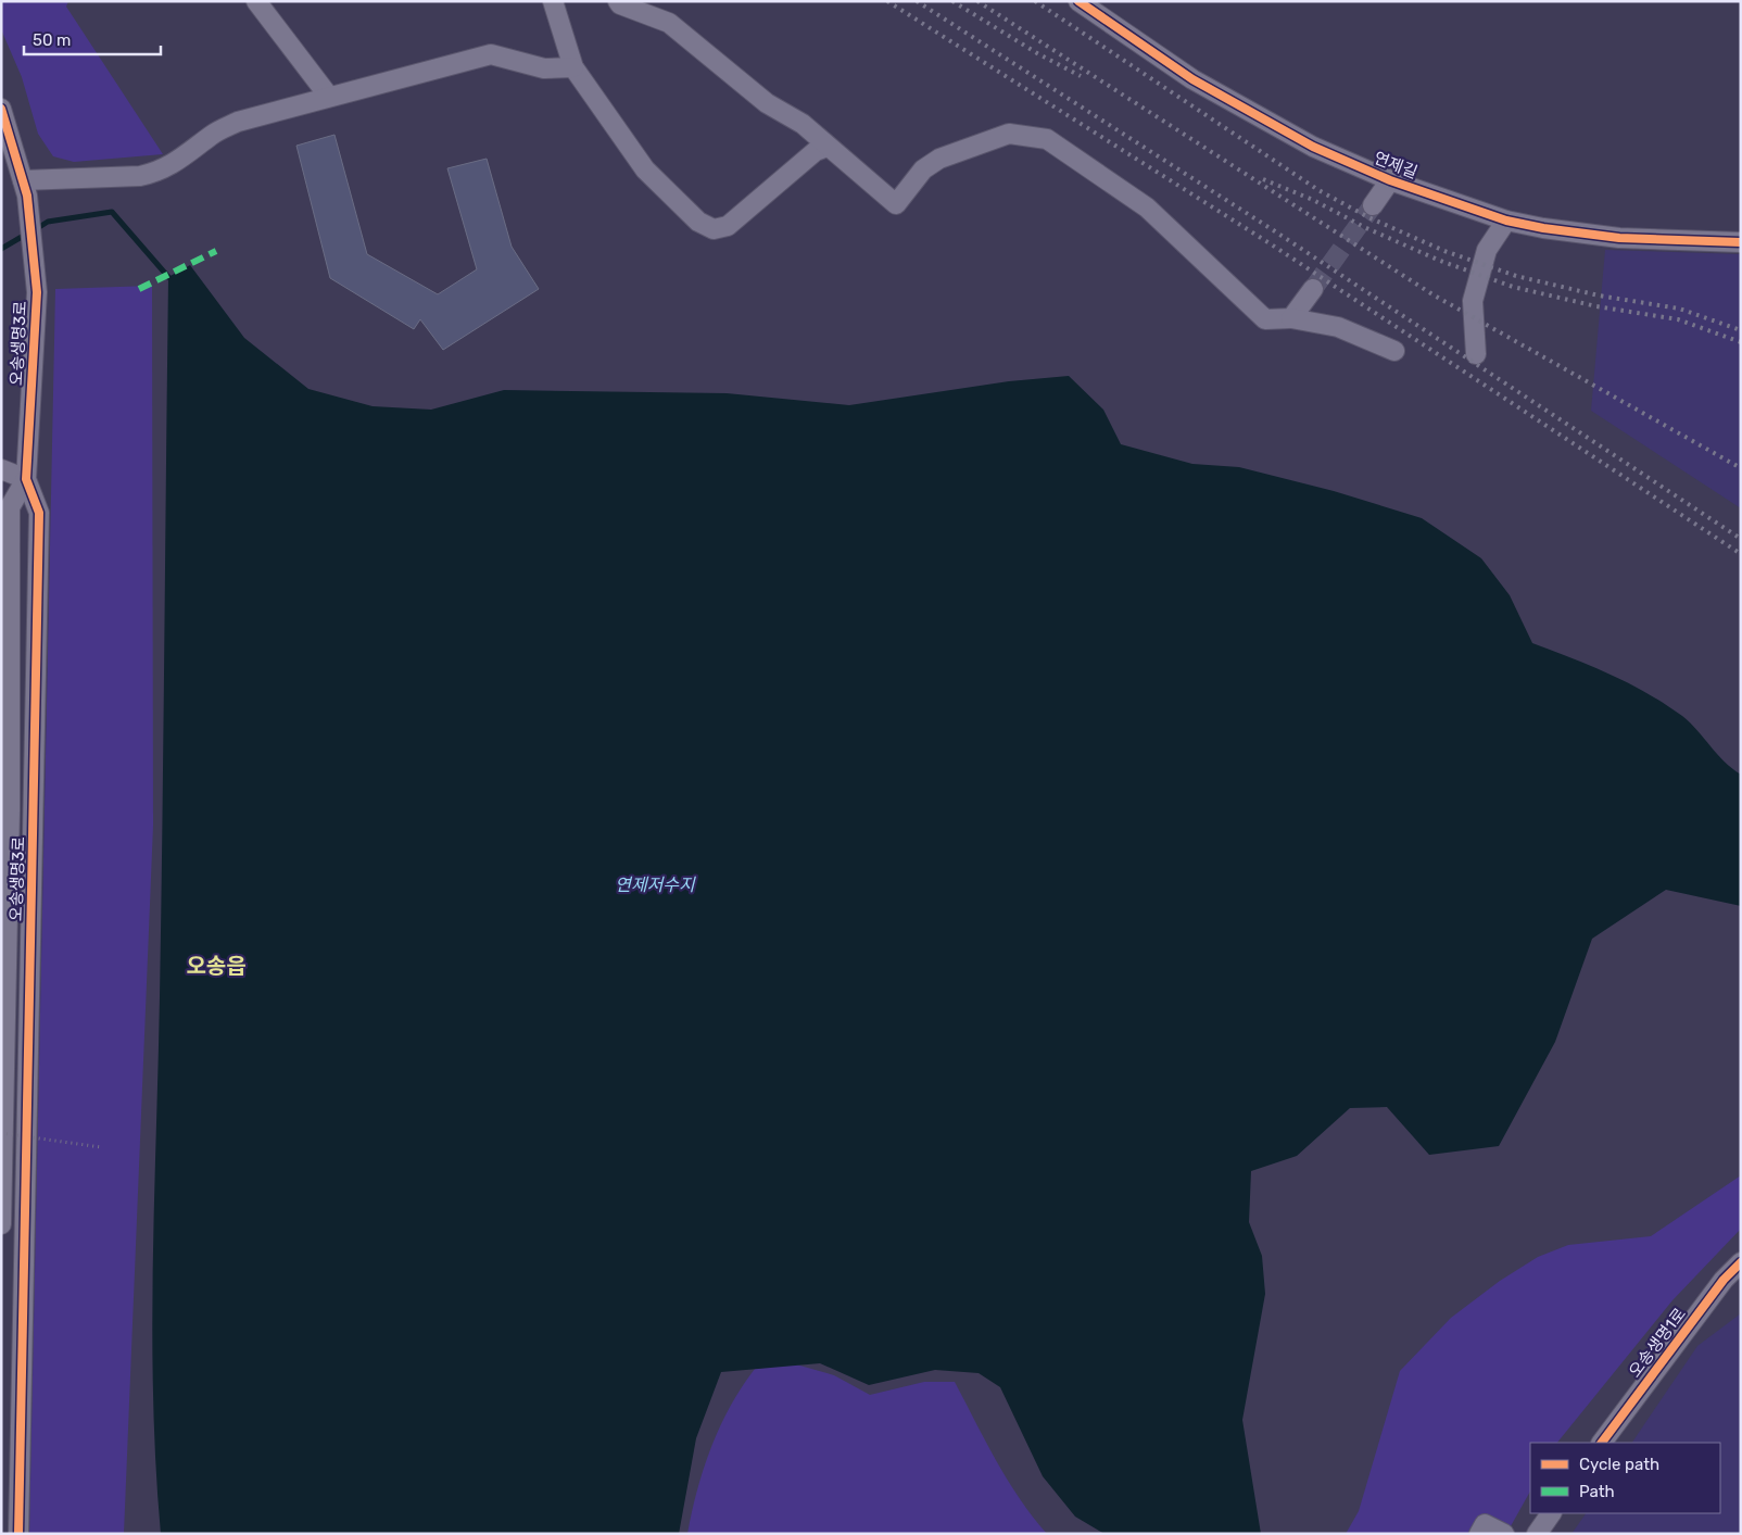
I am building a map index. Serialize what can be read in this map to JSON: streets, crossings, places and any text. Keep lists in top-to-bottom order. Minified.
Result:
{"streets":{"street":["연제길","오송생명3로","오송생명1로"]},"districts":["오송읍"],"water":["연제저수지"],"legend":["Cycle path","Path"],"scale_bar":"50 m"}
